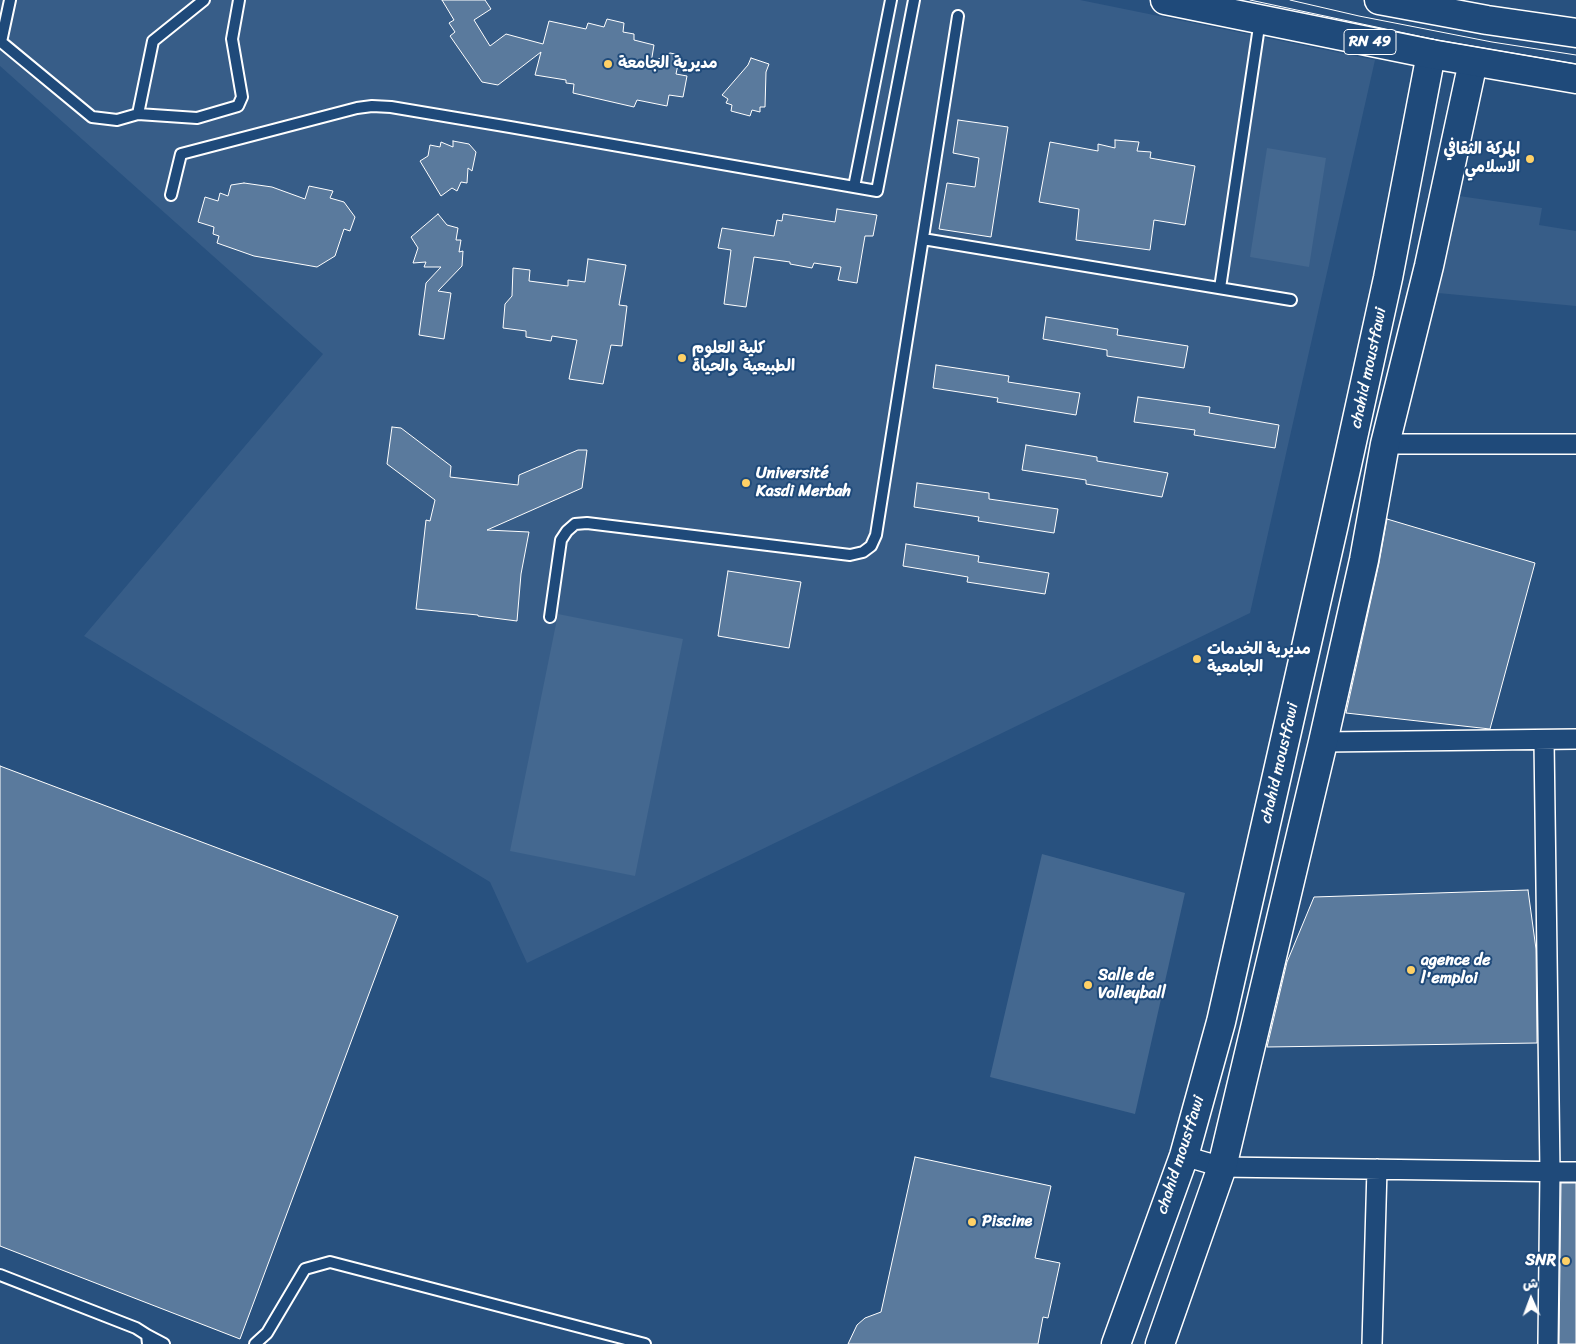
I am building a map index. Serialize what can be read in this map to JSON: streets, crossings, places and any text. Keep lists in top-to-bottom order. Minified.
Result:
{"streets":{"main road":["RN 49","chahid moustfawi"]},"crossings":[["RN 49","chahid moustfawi"]],"places":["مديرية الجامعة","المركة الثقافي الاسلامي","كلية العلوم الطبيعية والحياة","Université Kasdi Merbah","مديرية الخدمات الجامعية","agence de l'emploi","Salle de Volleyball","Piscine","SNR"],"north":"top"}
